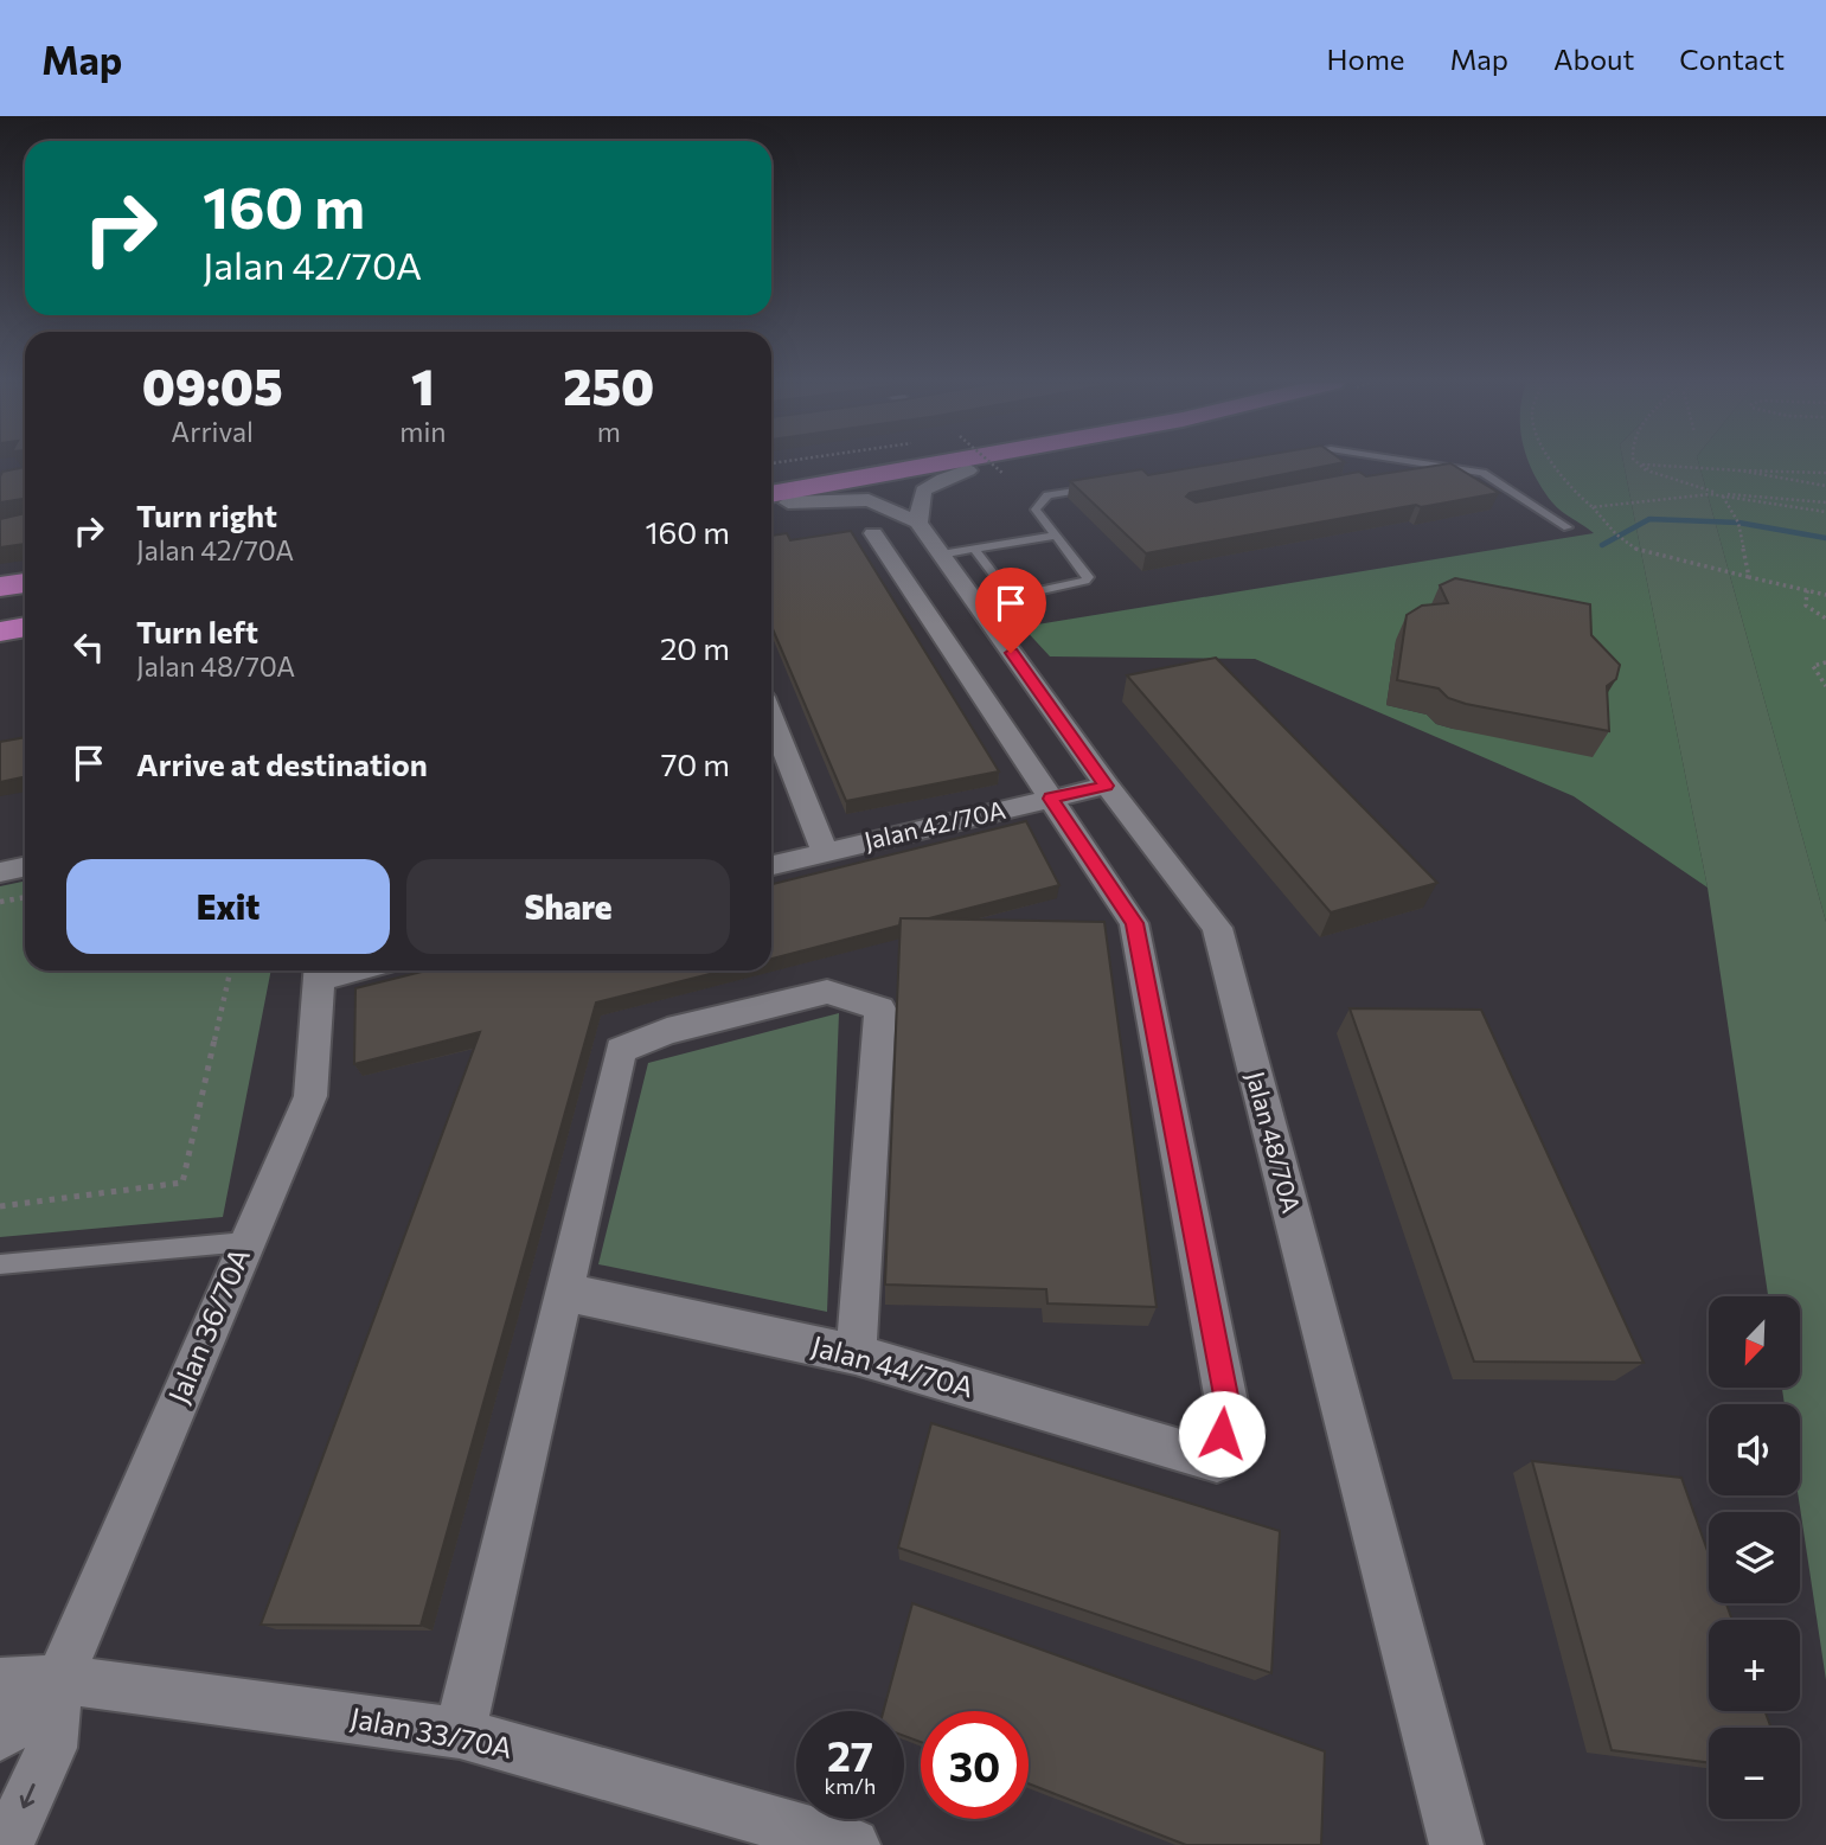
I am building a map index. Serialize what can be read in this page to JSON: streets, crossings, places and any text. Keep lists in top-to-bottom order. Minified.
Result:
{"streets":{"street":["Jalan 42/70A","Jalan 48/70A","Jalan 36/70A","Jalan 44/70A","Jalan 33/70A"]},"crossings":[["Jalan 42/70A","Jalan 48/70A"],["Jalan 42/70A","Jalan 44/70A"],["Jalan 36/70A","Jalan 33/70A"]],"north":"bottom left","page":{"header":"Map","nav":["Home","Map","About","Contact"],"turn":["160 m","Jalan 42/70A"],"eta":["09:05","Arrival","1","min","250","m"],"list":[{"name":"Turn right","note":"Jalan 42/70A","value":"160 m"},{"name":"Turn left","note":"Jalan 48/70A","value":"20 m"},{"name":"Arrive at destination","value":"70 m"}],"buttons":["Exit","Share"],"map_buttons":["+","−"],"speed":"27 km/h","limit":"30"}}
